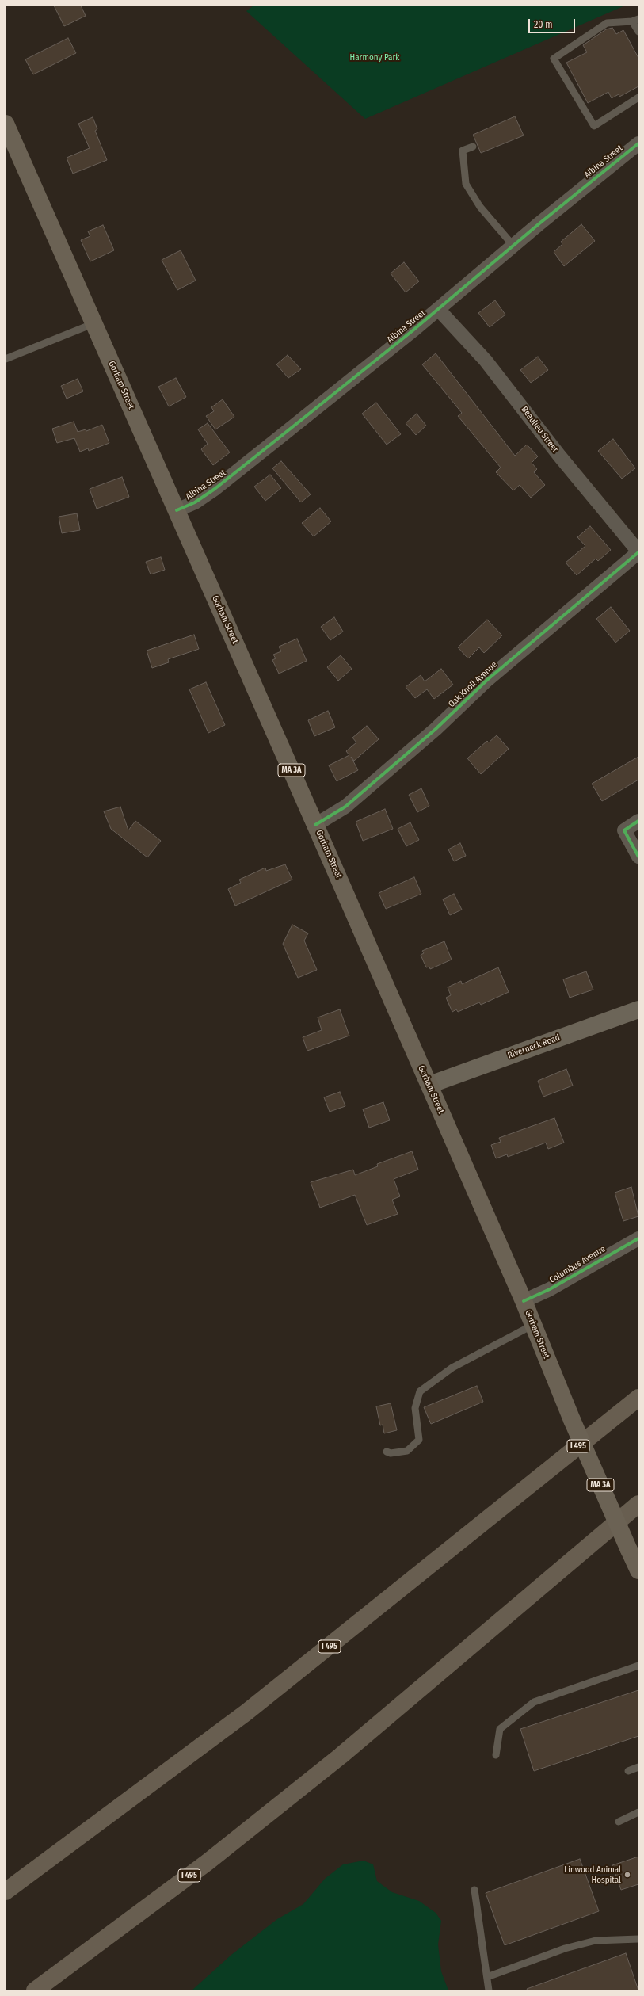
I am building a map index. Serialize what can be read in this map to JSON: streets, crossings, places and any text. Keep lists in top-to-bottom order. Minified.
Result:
{"streets":{"highway":["I 495"],"main road":["Gorham Street","MA 3A","Riverneck Road"],"street":["Albina Street","Beaulieu Street","Oak Knoll Avenue","Columbus Avenue"]},"crossings":[["Albina Street","Gorham Street"],["Albina Street","Beaulieu Street"],["Gorham Street","Oak Knoll Avenue"],["Gorham Street","Riverneck Road"],["Gorham Street","Columbus Avenue"],["Beaulieu Street","Oak Knoll Avenue"]],"parks":["Harmony Park"],"places":["Linwood Animal Hospital"],"scale_bar":"20 m"}
